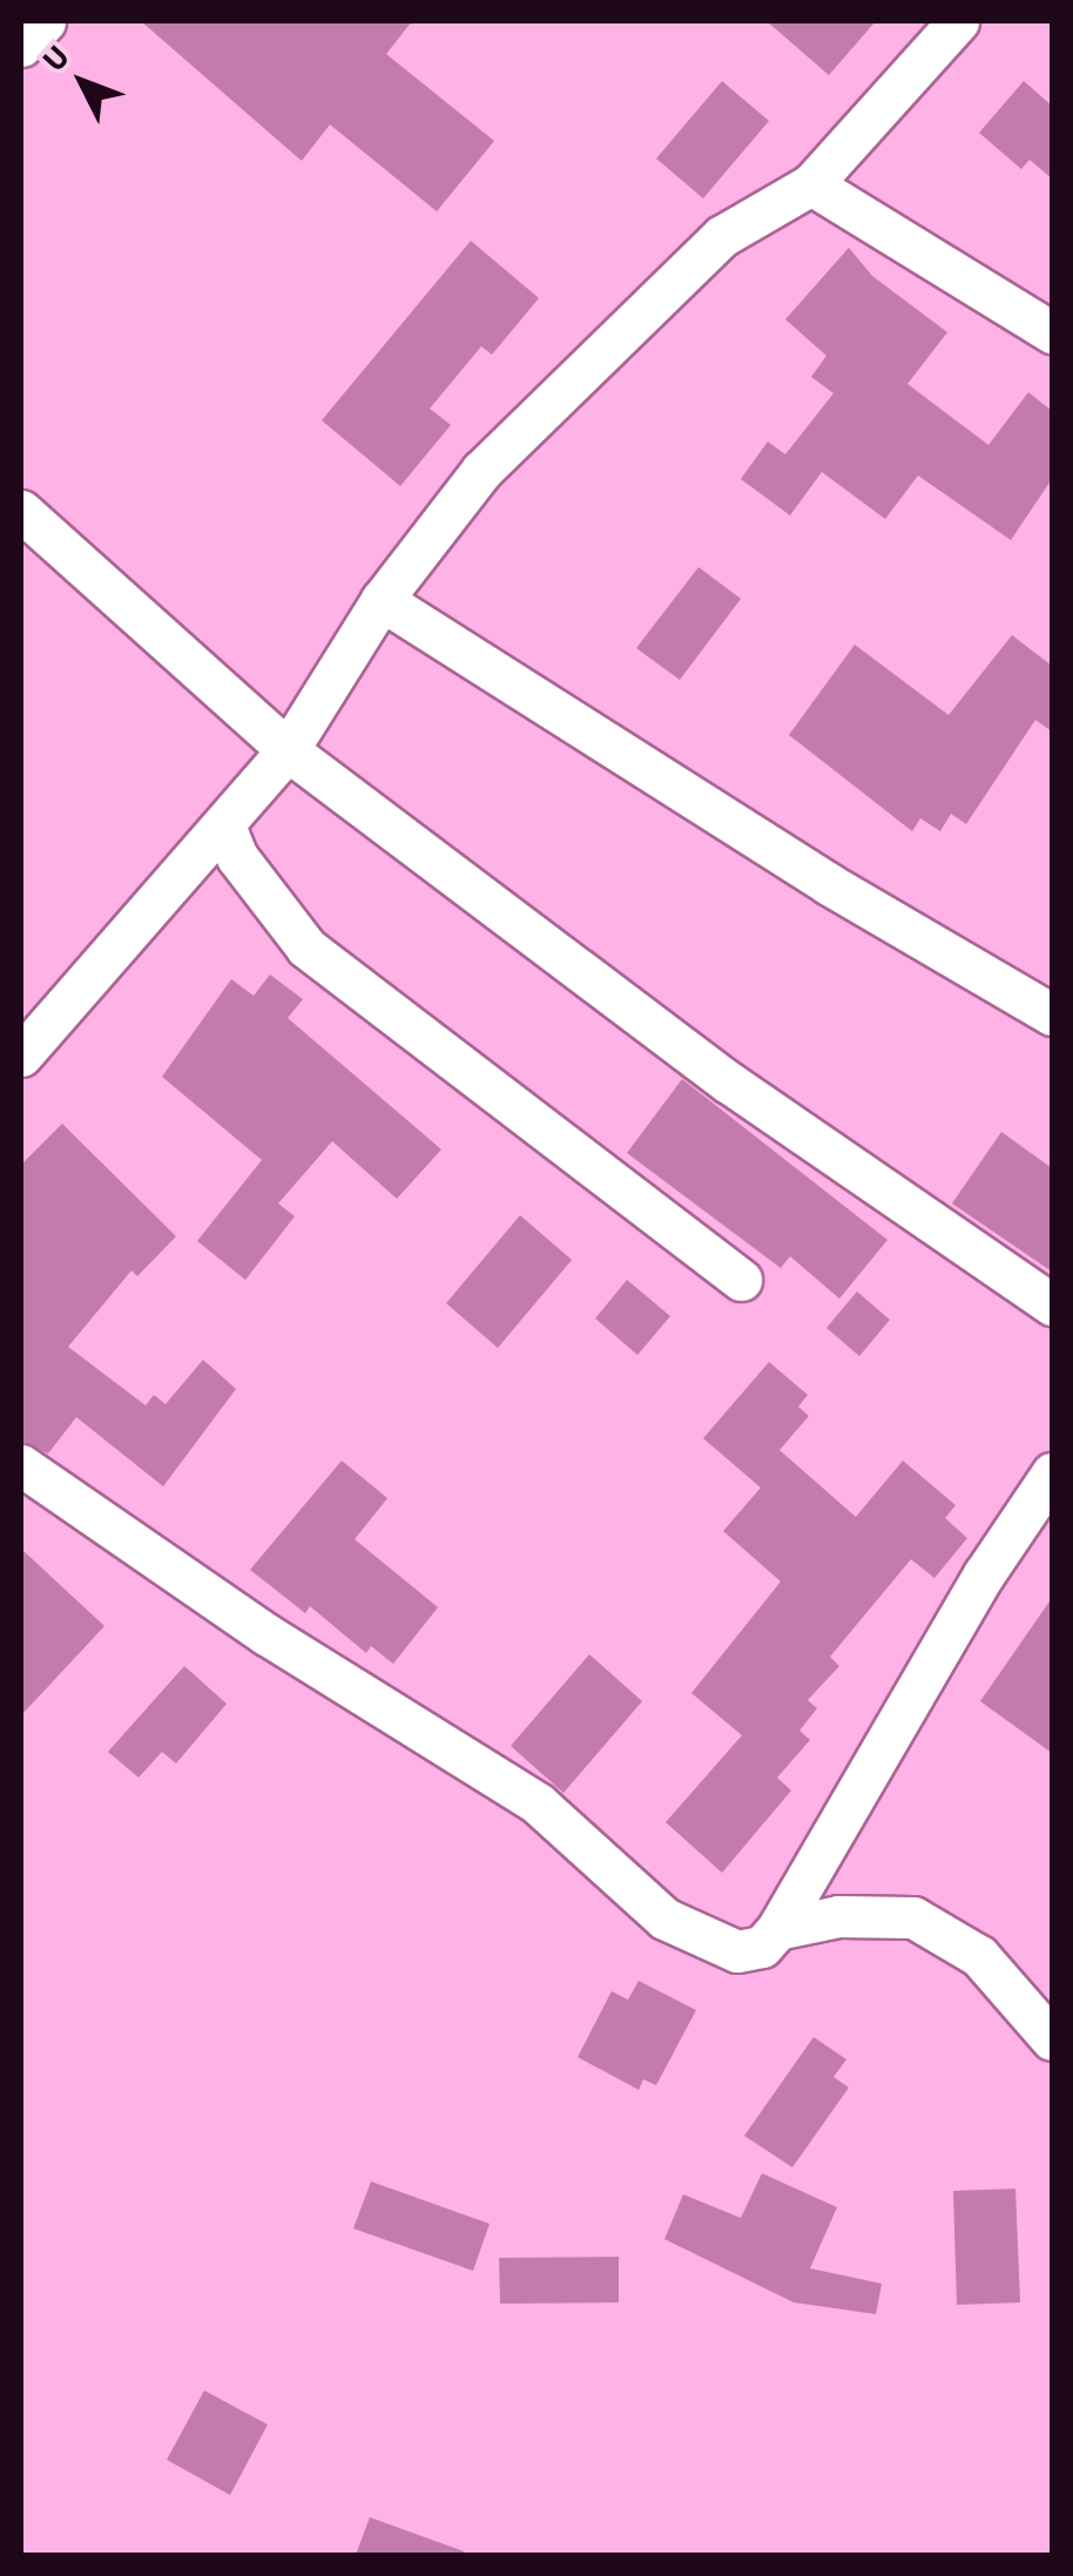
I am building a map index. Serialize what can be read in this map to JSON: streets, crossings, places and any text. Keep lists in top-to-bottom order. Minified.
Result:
{"north":"top left"}
